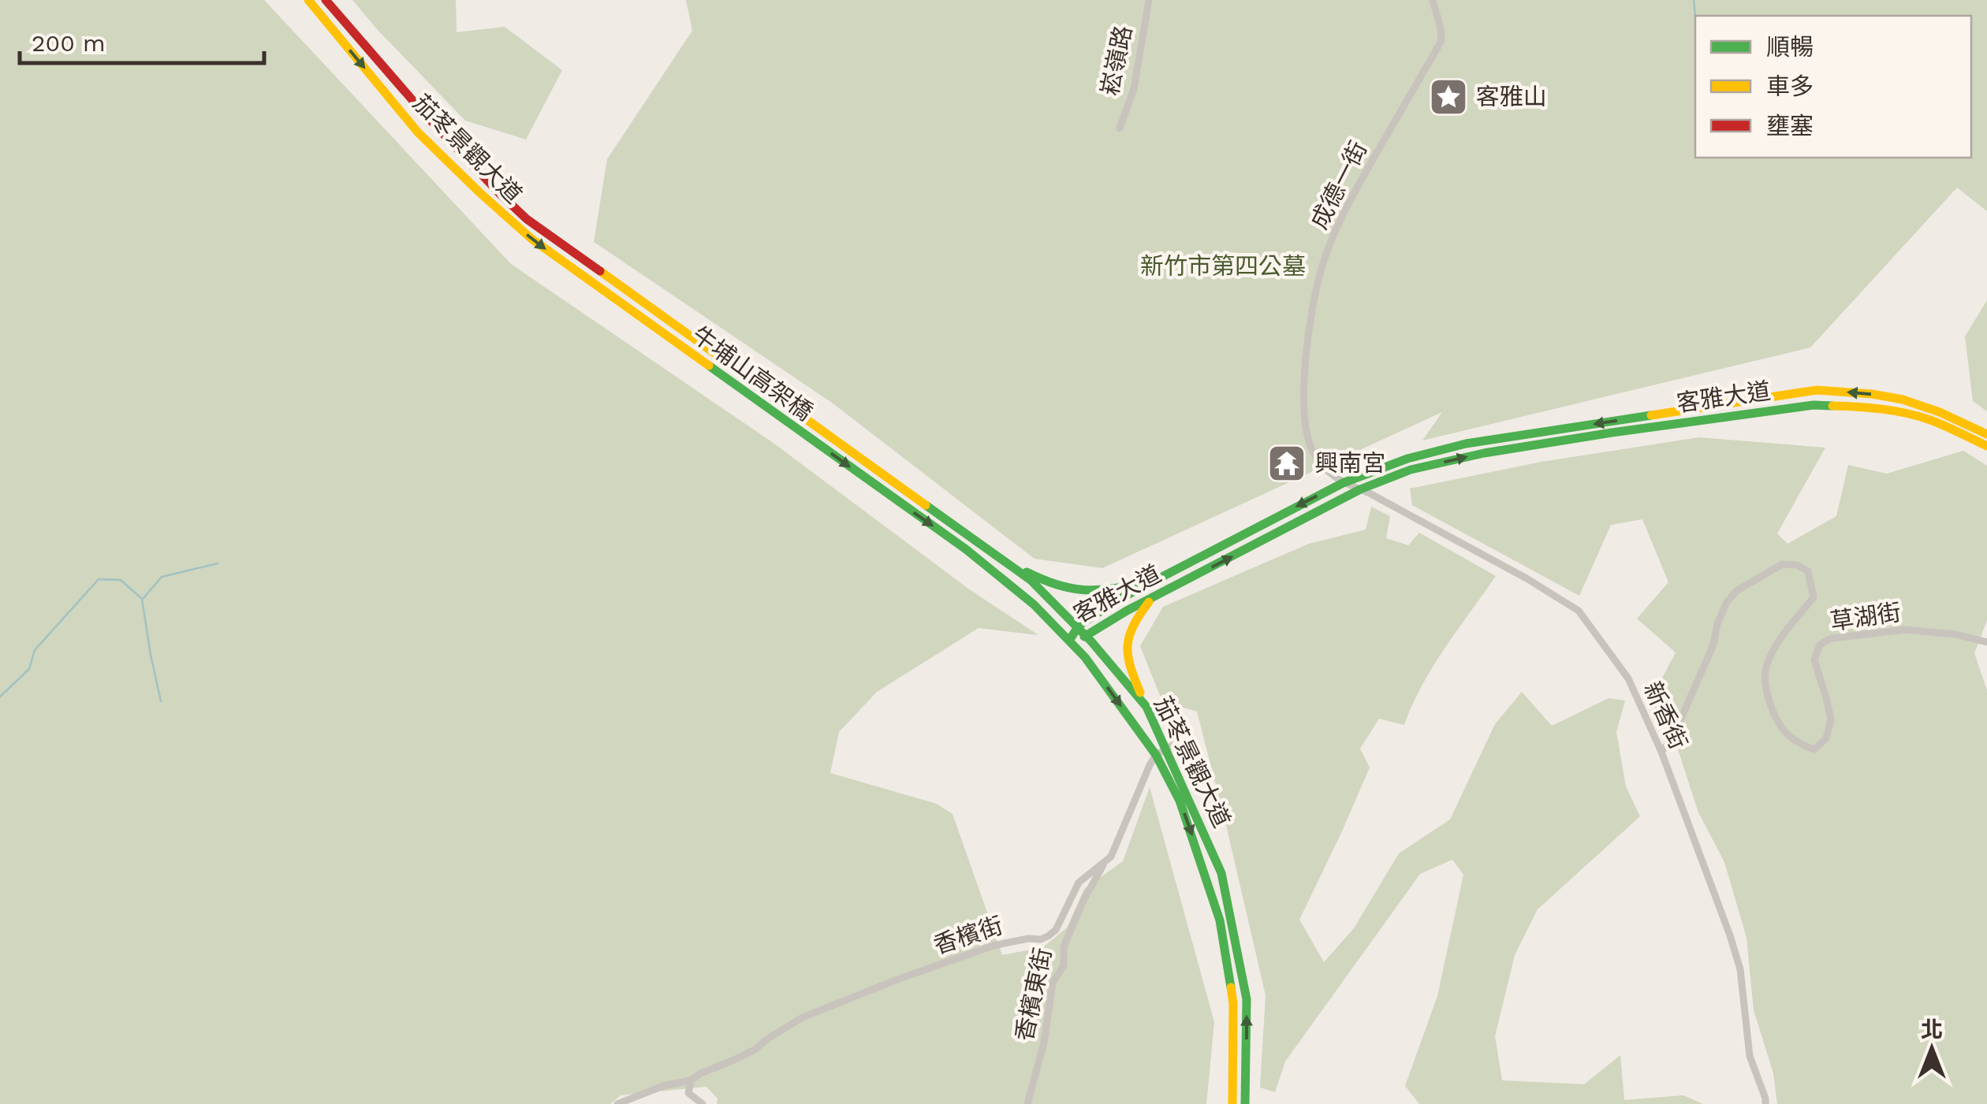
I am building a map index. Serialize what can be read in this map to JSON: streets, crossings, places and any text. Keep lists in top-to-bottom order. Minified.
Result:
{"streets":{"street":["崧嶺路","茄苳景觀大道","成德一街","牛埔山高架橋","客雅大道","草湖街","新香街","香檳街","香檳東街"]},"crossings":[["茄苳景觀大道","牛埔山高架橋"],["茄苳景觀大道","客雅大道"],["茄苳景觀大道","香檳街"],["成德一街","客雅大道"],["成德一街","新香街"],["客雅大道","新香街"],["草湖街","新香街"],["香檳街","香檳東街"]],"parks":["新竹市第四公墓"],"places":{"place":["客雅山"],"temple":["興南宮"]},"legend":["順暢","車多","壅塞"],"scale_bar":"200 m","north":"top"}
